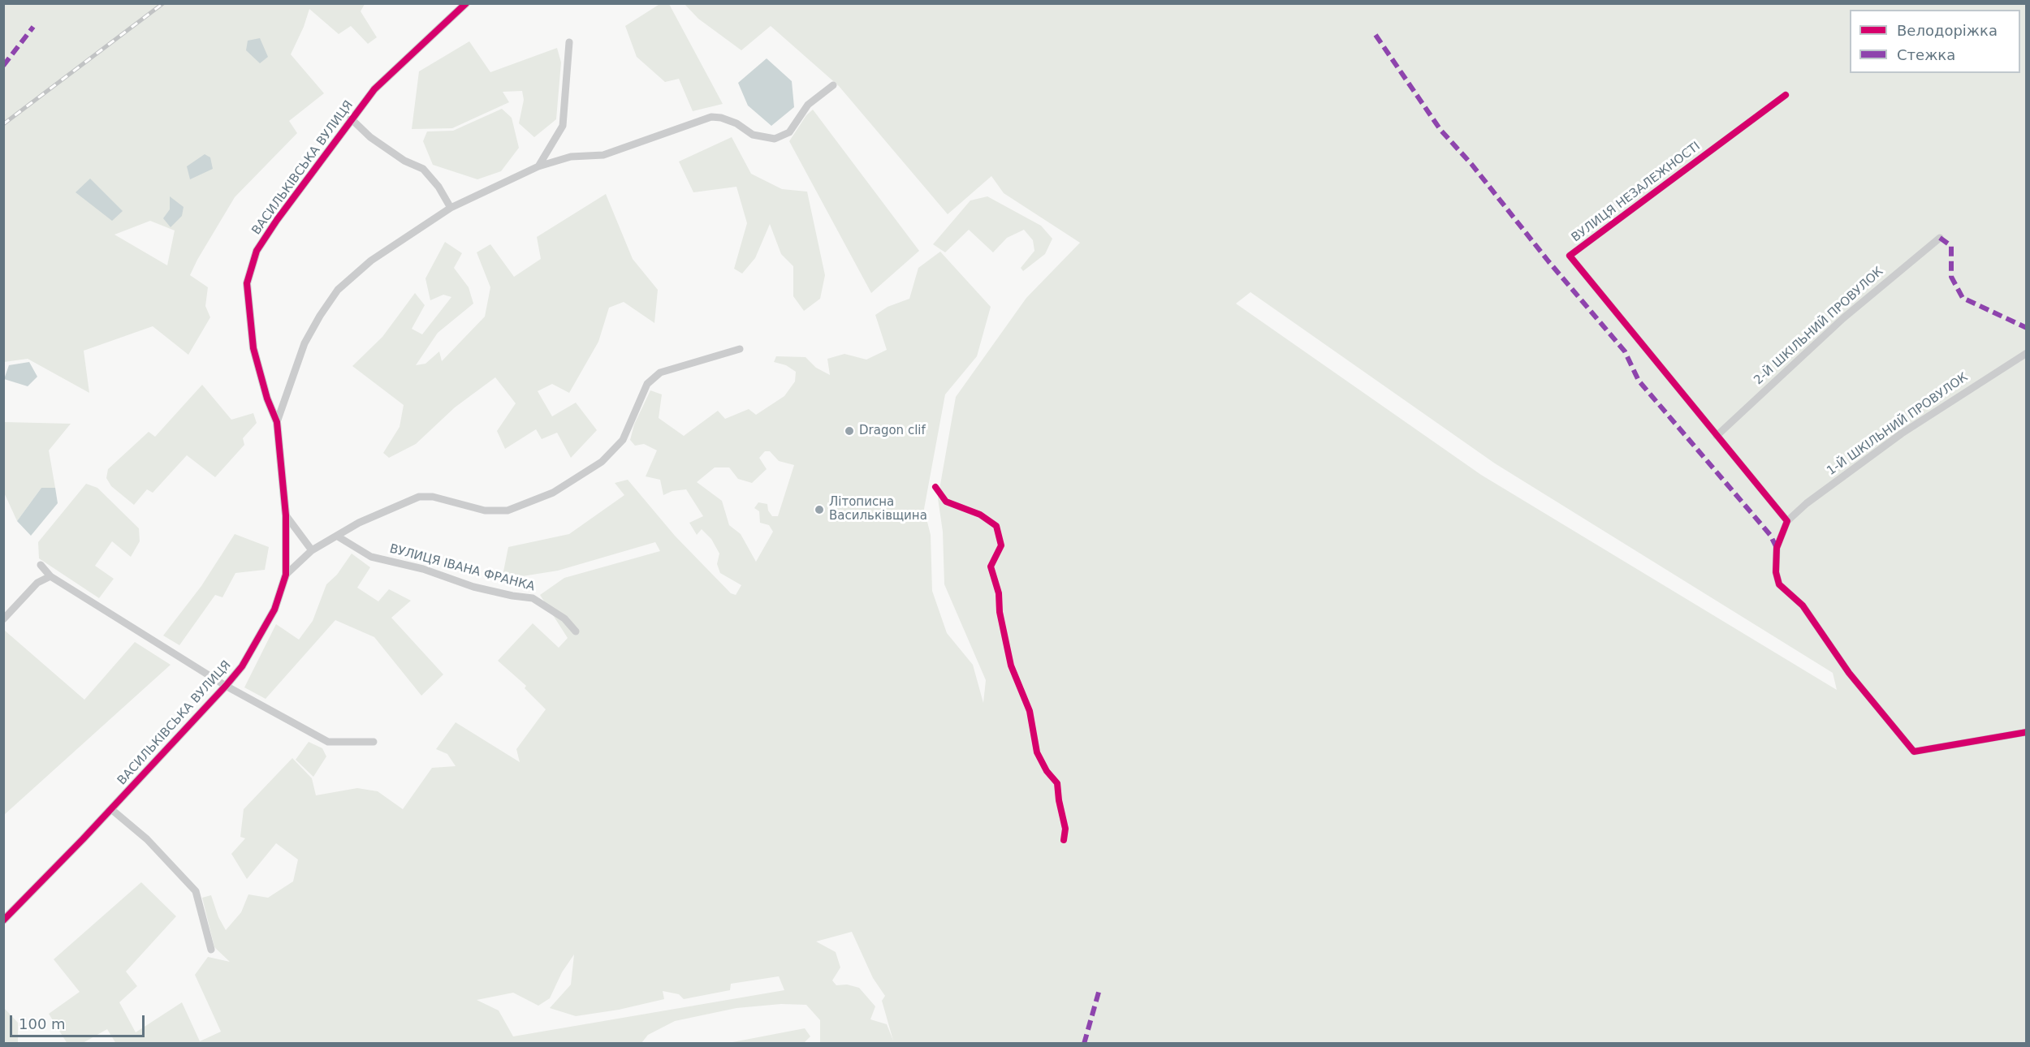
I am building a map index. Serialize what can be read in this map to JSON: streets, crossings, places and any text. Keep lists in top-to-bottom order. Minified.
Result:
{"streets":{"street":["ВАСИЛЬКІВСЬКА ВУЛИЦЯ","ВУЛИЦЯ НЕЗАЛЕЖНОСТІ","2-Й ШКІЛЬНИЙ ПРОВУЛОК","1-Й ШКІЛЬНИЙ ПРОВУЛОК","ВУЛИЦЯ ІВАНА ФРАНКА"]},"crossings":[["ВУЛИЦЯ НЕЗАЛЕЖНОСТІ","2-Й ШКІЛЬНИЙ ПРОВУЛОК"]],"places":["Dragon clif","Літописна Васильківщина"],"legend":["Велодоріжка","Стежка"],"scale_bar":"100 m"}
